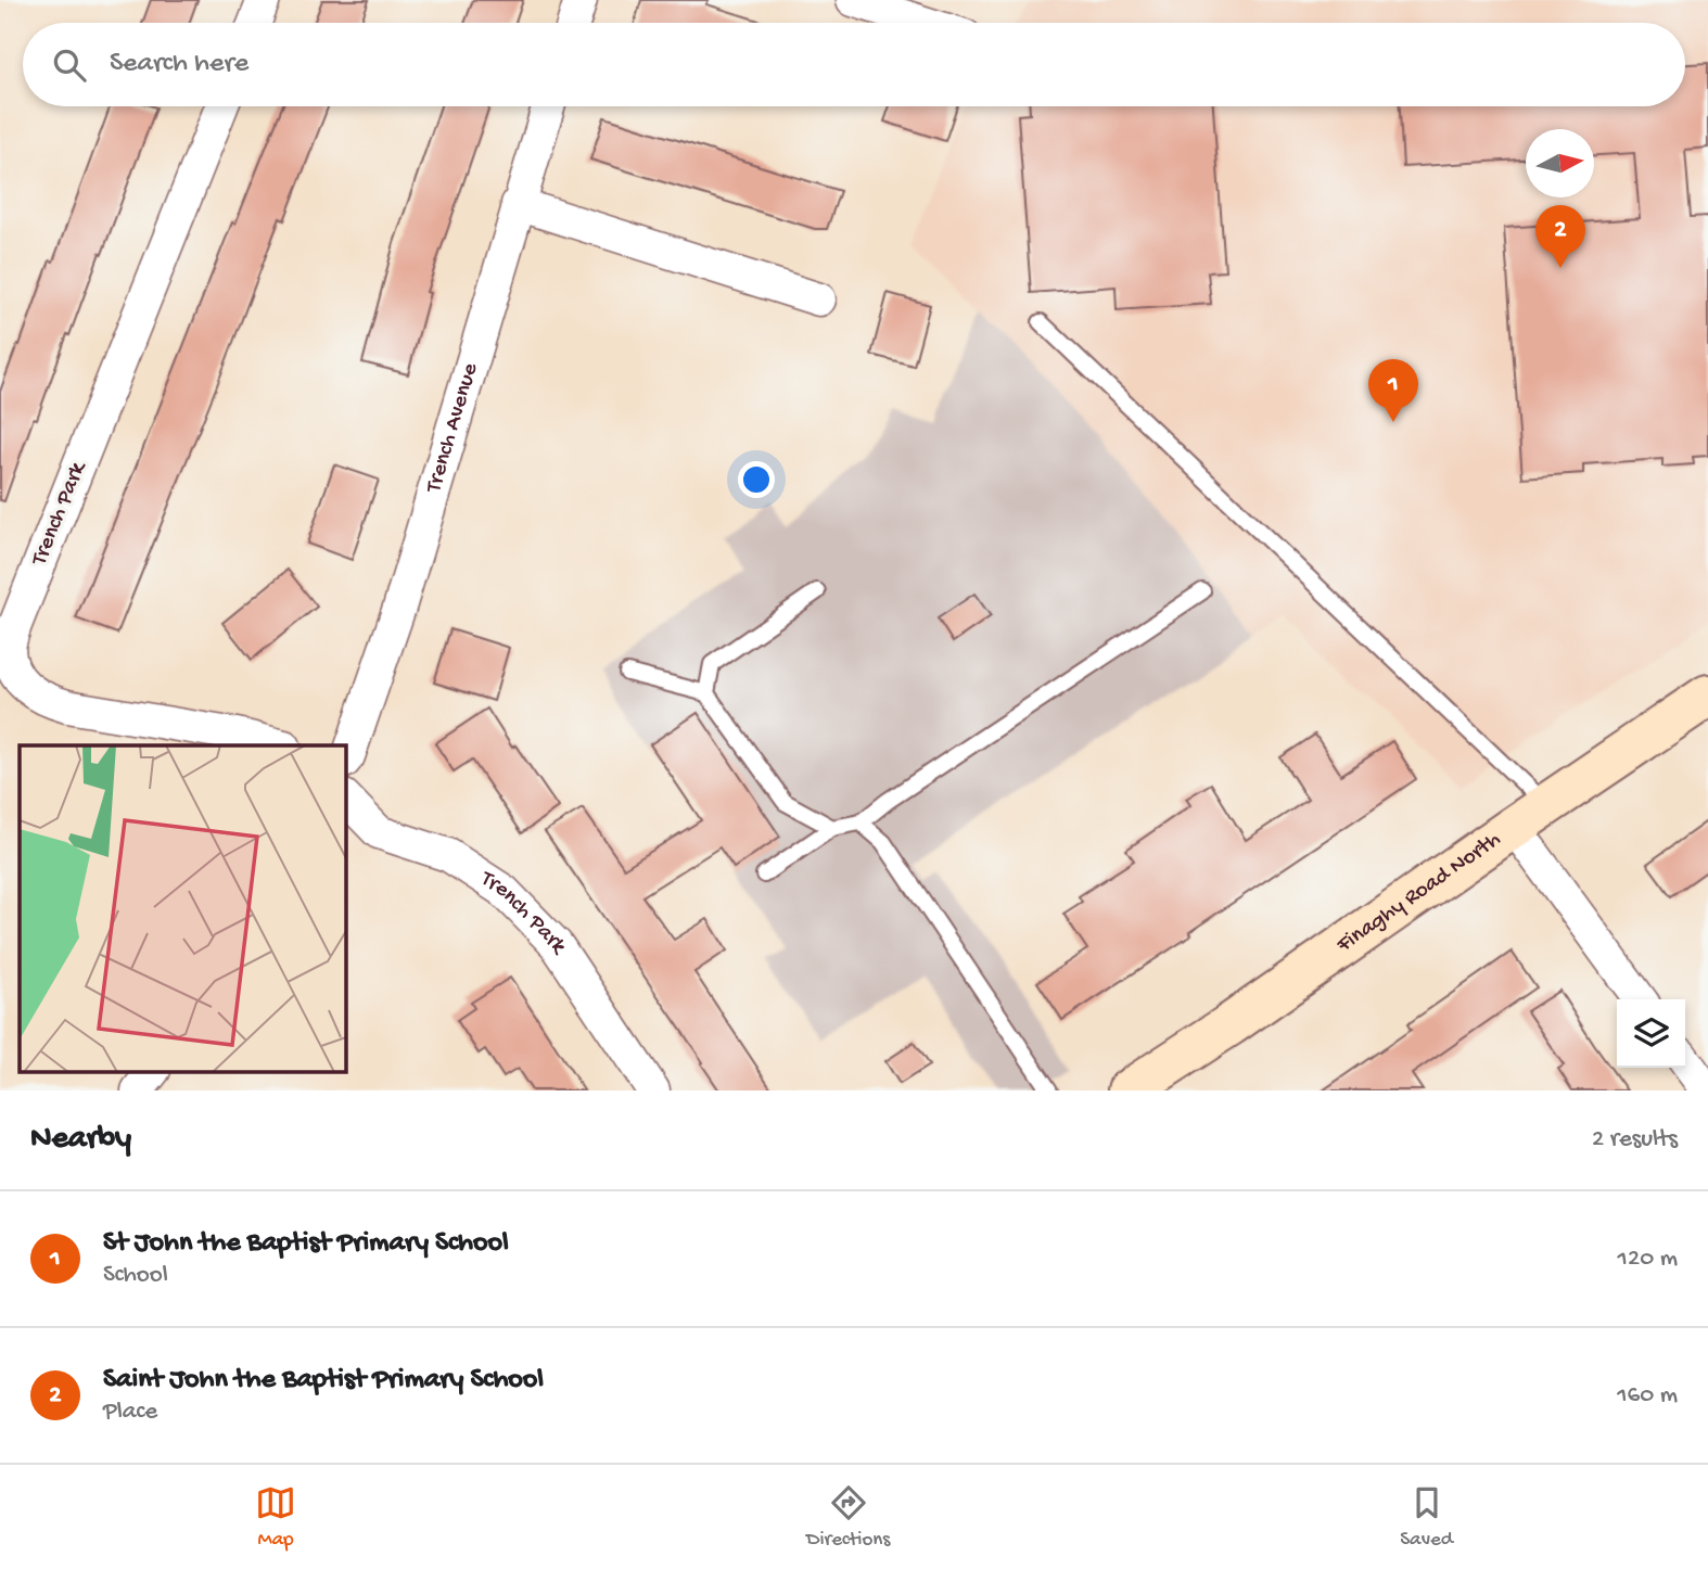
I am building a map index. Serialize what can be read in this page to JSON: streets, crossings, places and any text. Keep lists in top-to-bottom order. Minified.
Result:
{"streets":{"street":["Trench Avenue","Trench Park","Finaghy Road North"]},"north":"right","page":{"search":"Search here","pins":["2","1"],"heading":["Nearby","2 results"],"list":[{"mark":"1","name":"St John the Baptist Primary School","note":"School","value":"120 m"},{"mark":"2","name":"Saint John the Baptist Primary School","note":"Place","value":"160 m"}],"nav":["Map","Directions","Saved"]}}
